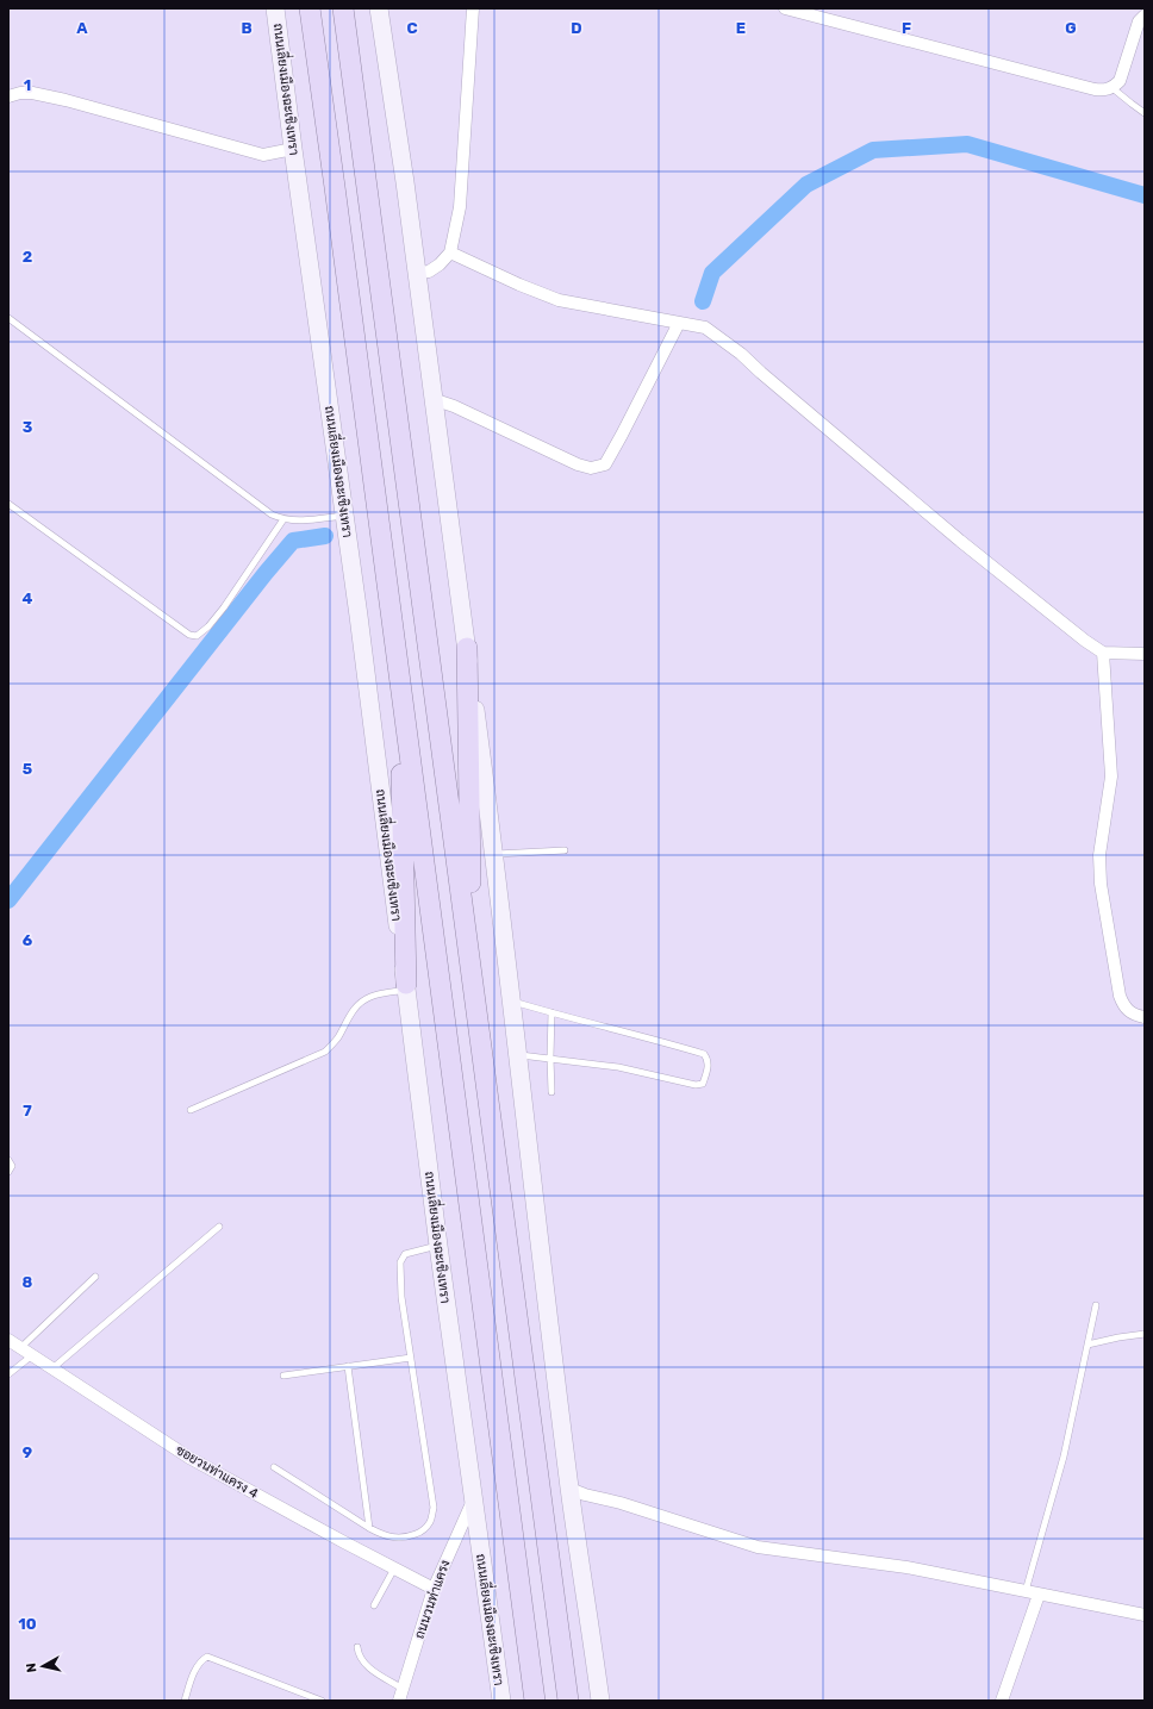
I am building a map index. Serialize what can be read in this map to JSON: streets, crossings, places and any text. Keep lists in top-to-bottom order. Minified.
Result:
{"streets":{"main road":["ถนนเลี่ยงเมืองฉะเชิงเทรา"],"street":["ซอยวนท่าแครง 4","ถนนวนท่าแครง"]},"crossings":[["ถนนเลี่ยงเมืองฉะเชิงเทรา","ถนนวนท่าแครง"],["ซอยวนท่าแครง 4","ถนนวนท่าแครง"]],"north":"left","grid":{"columns":["A","B","C","D","E","F","G"],"rows":["1","2","3","4","5","6","7","8","9","10"]}}
